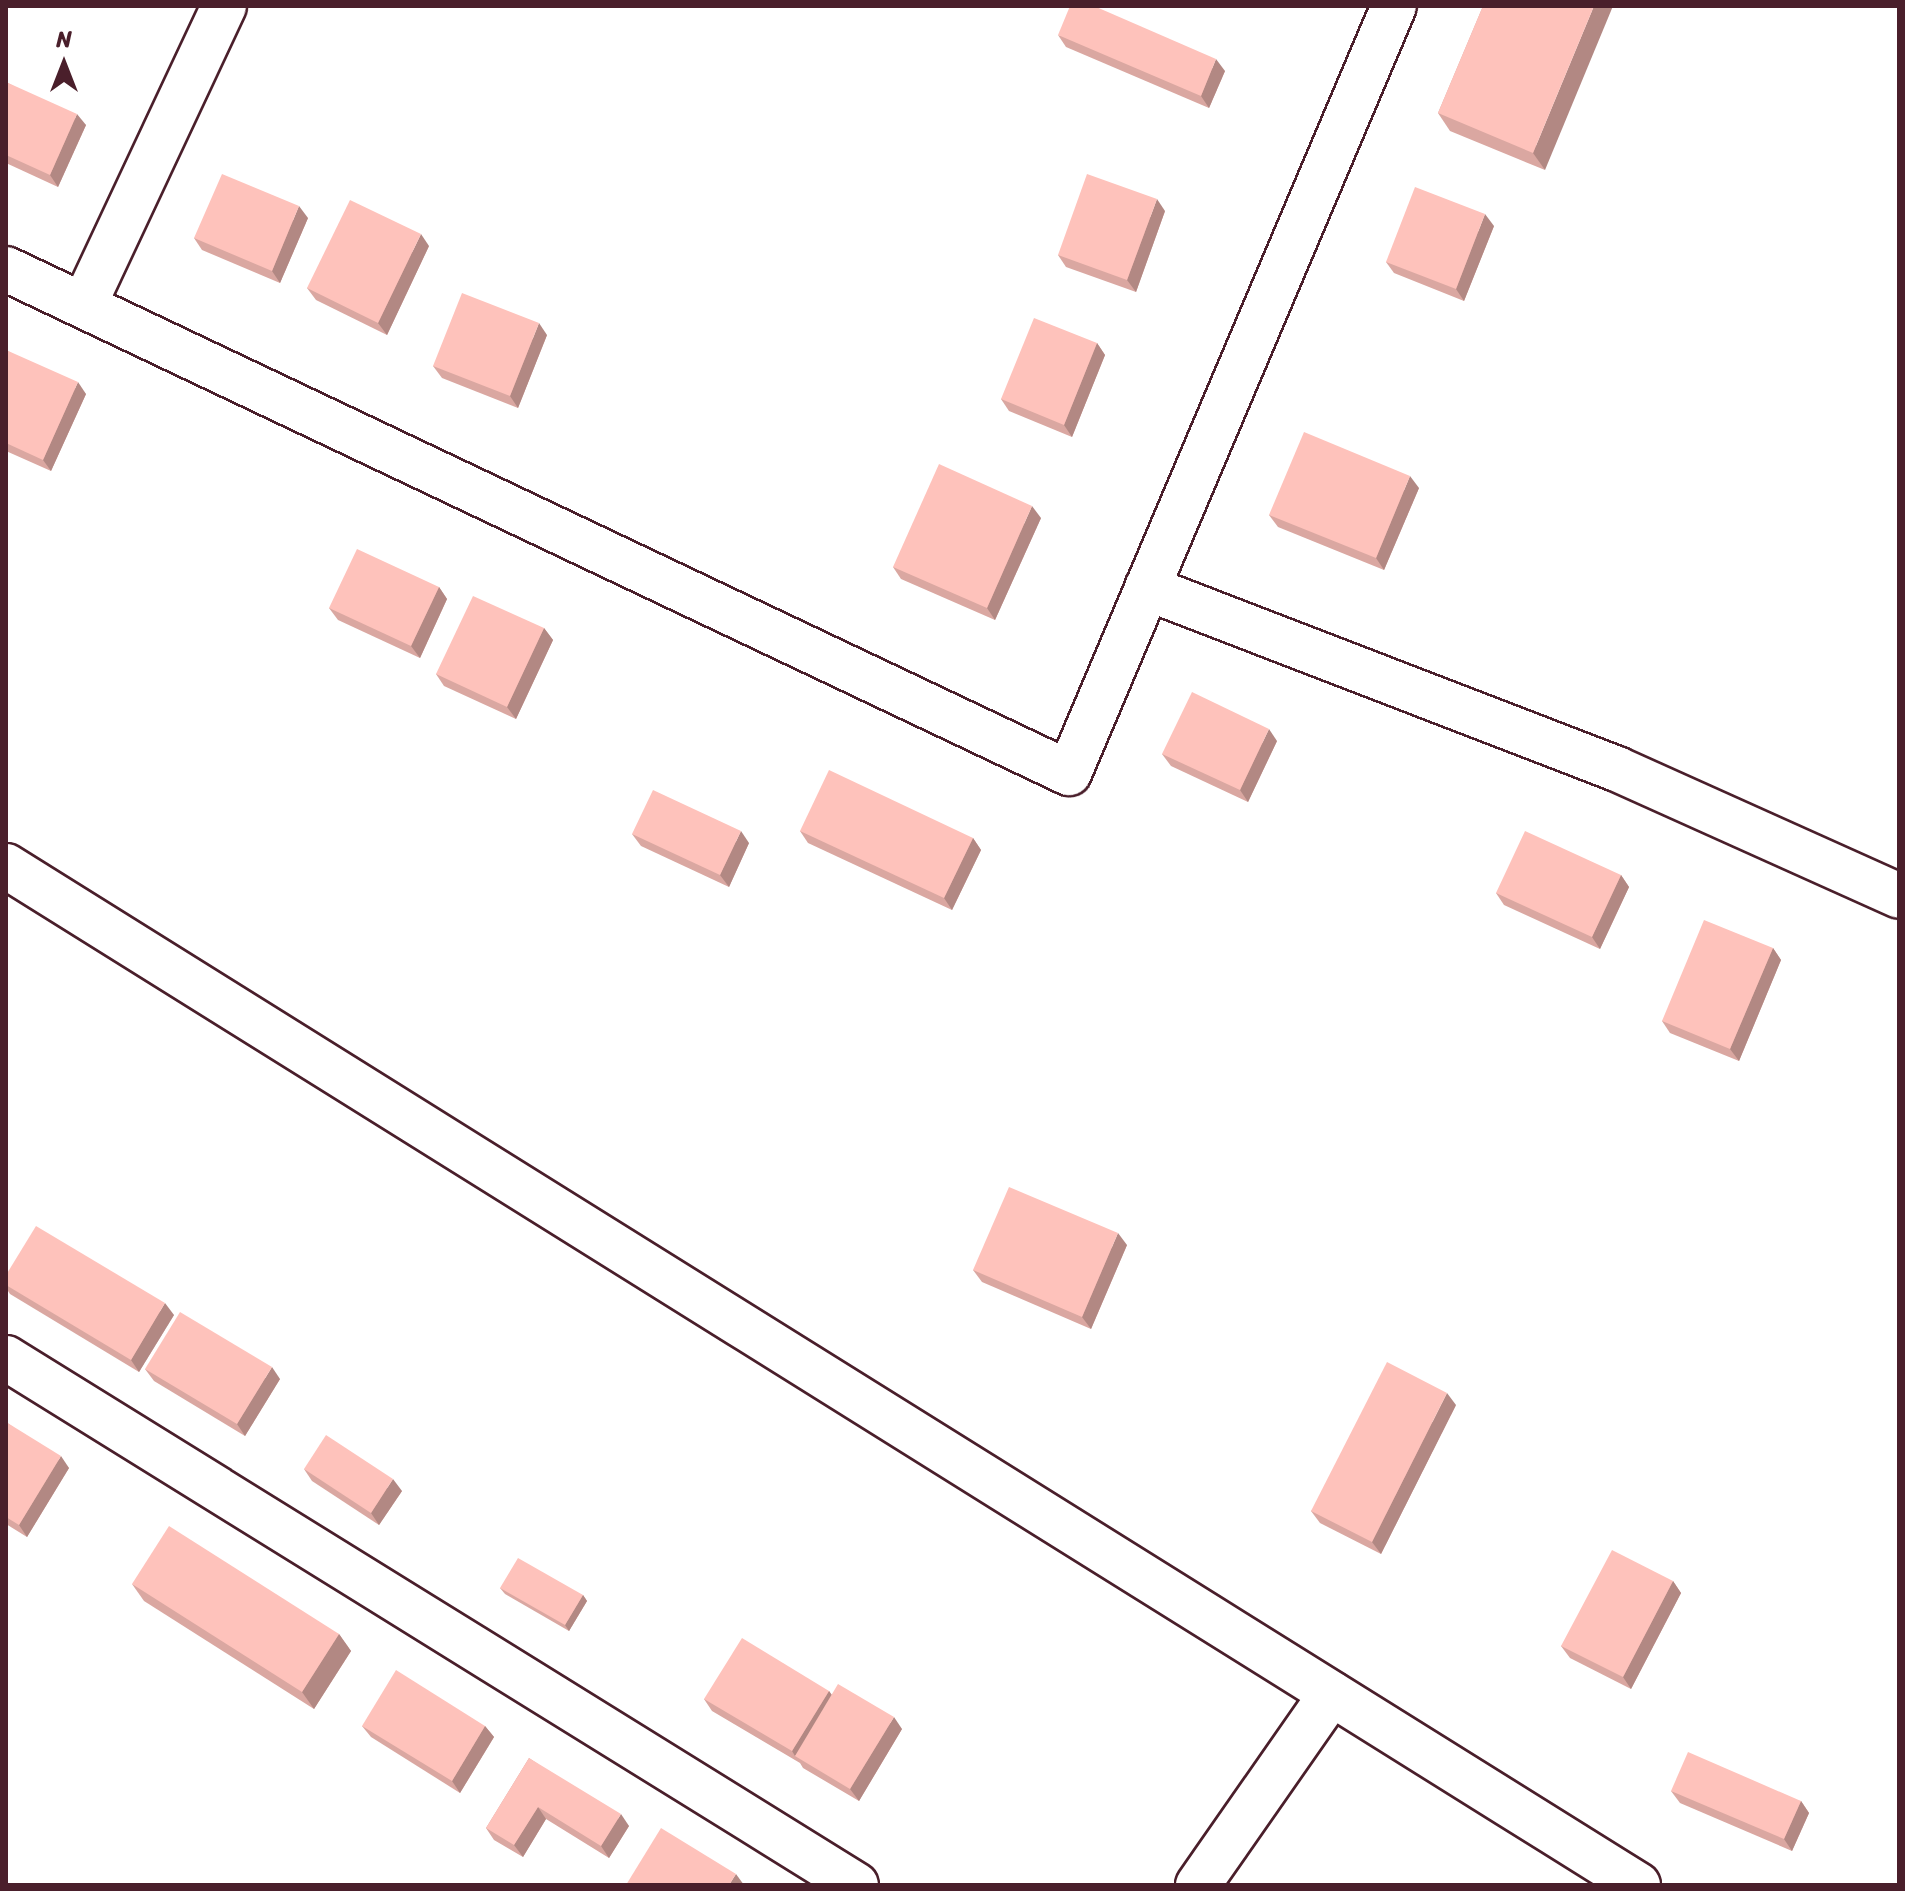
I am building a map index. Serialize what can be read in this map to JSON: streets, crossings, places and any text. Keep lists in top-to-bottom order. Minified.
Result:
{"north":"top"}
